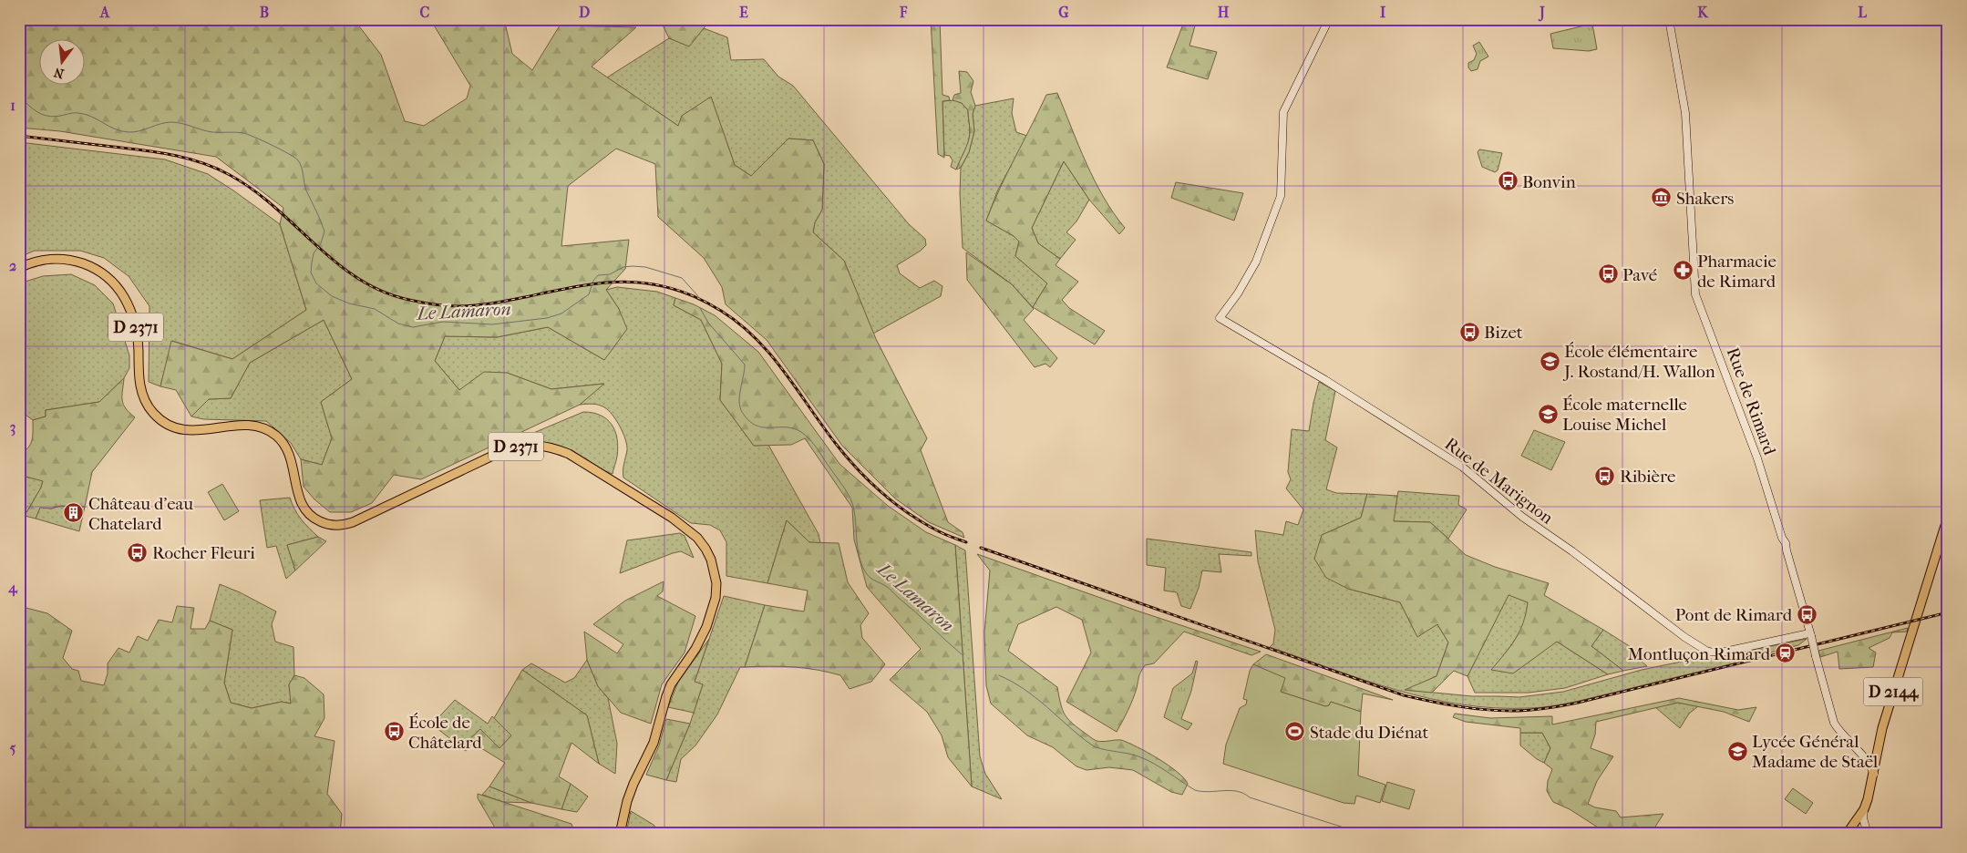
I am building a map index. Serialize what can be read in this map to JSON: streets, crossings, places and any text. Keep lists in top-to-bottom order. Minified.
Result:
{"streets":{"main road":["D 2371","D 2144"],"street":["Rue de Rimard","Rue de Marignon"]},"crossings":[["Rue de Rimard","Rue de Marignon"],["Rue de Rimard","D 2144"]],"water":["Le Lamaron"],"places":{"bus stop":["Bonvin","Pavé","Bizet","Ribière","Rocher Fleuri","Pont de Rimard","École de Châtelard"],"museum":["Shakers"],"pharmacy":["Pharmacie de Rimard"],"school or university":["École élémentaire J. Rostand/H. Wallon","École maternelle Louise Michel","Lycée Général Madame de Staël"],"building":["Château d'eau Chatelard"],"station":["Montluçon-Rimard"],"sports":["Stade du Diénat"]},"north":"bottom","grid":{"columns":["A","B","C","D","E","F","G","H","I","J","K","L"],"rows":["1","2","3","4","5"]}}
